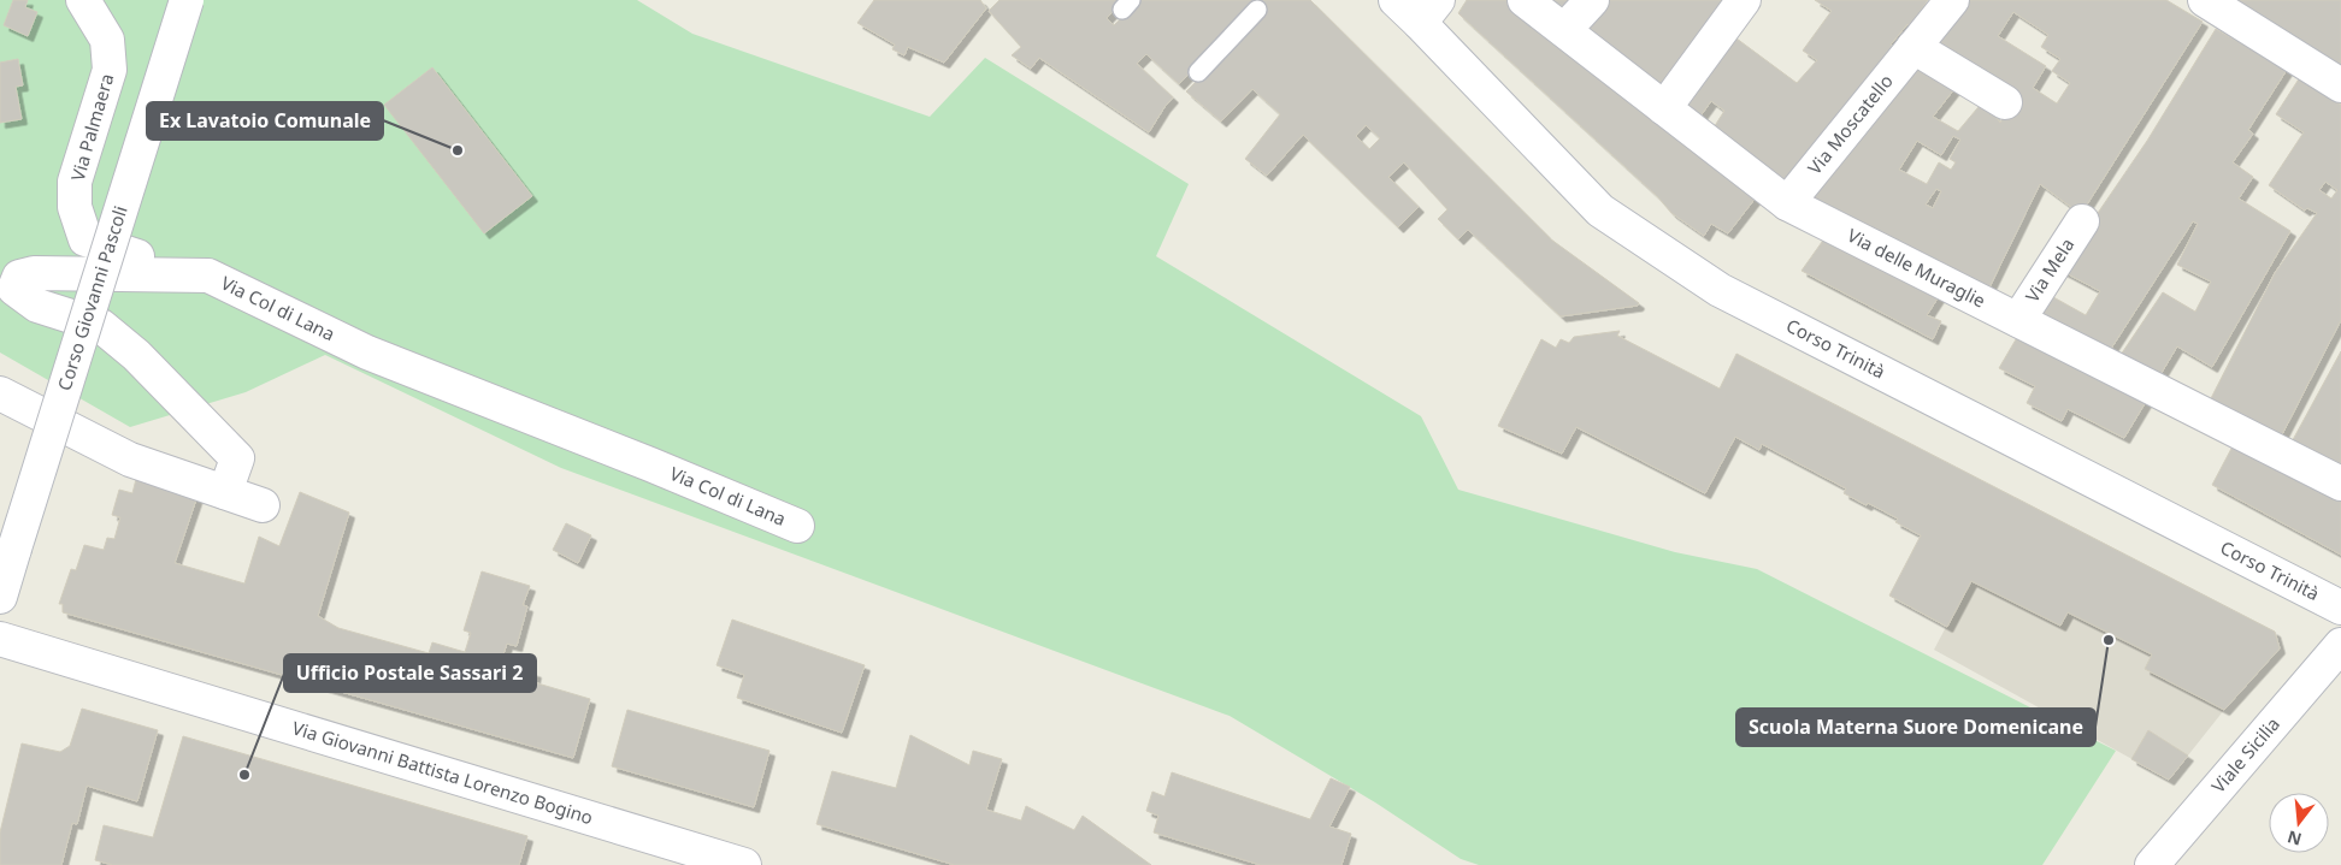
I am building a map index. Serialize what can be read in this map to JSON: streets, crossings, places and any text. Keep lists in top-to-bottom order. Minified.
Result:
{"streets":{"street":["Via Moscatello","Via Palmaera","Via delle Muraglie","Via Mela","Corso Giovanni Pascoli","Via Col di Lana","Corso Trinità","Viale Sicilia","Via Giovanni Battista Lorenzo Bogino"]},"crossings":[["Via Moscatello","Via delle Muraglie"],["Via Palmaera","Via Col di Lana"],["Via delle Muraglie","Via Mela"]],"places":["Ex Lavatoio Comunale","Scuola Materna Suore Domenicane","Ufficio Postale Sassari 2"],"north":"bottom"}
